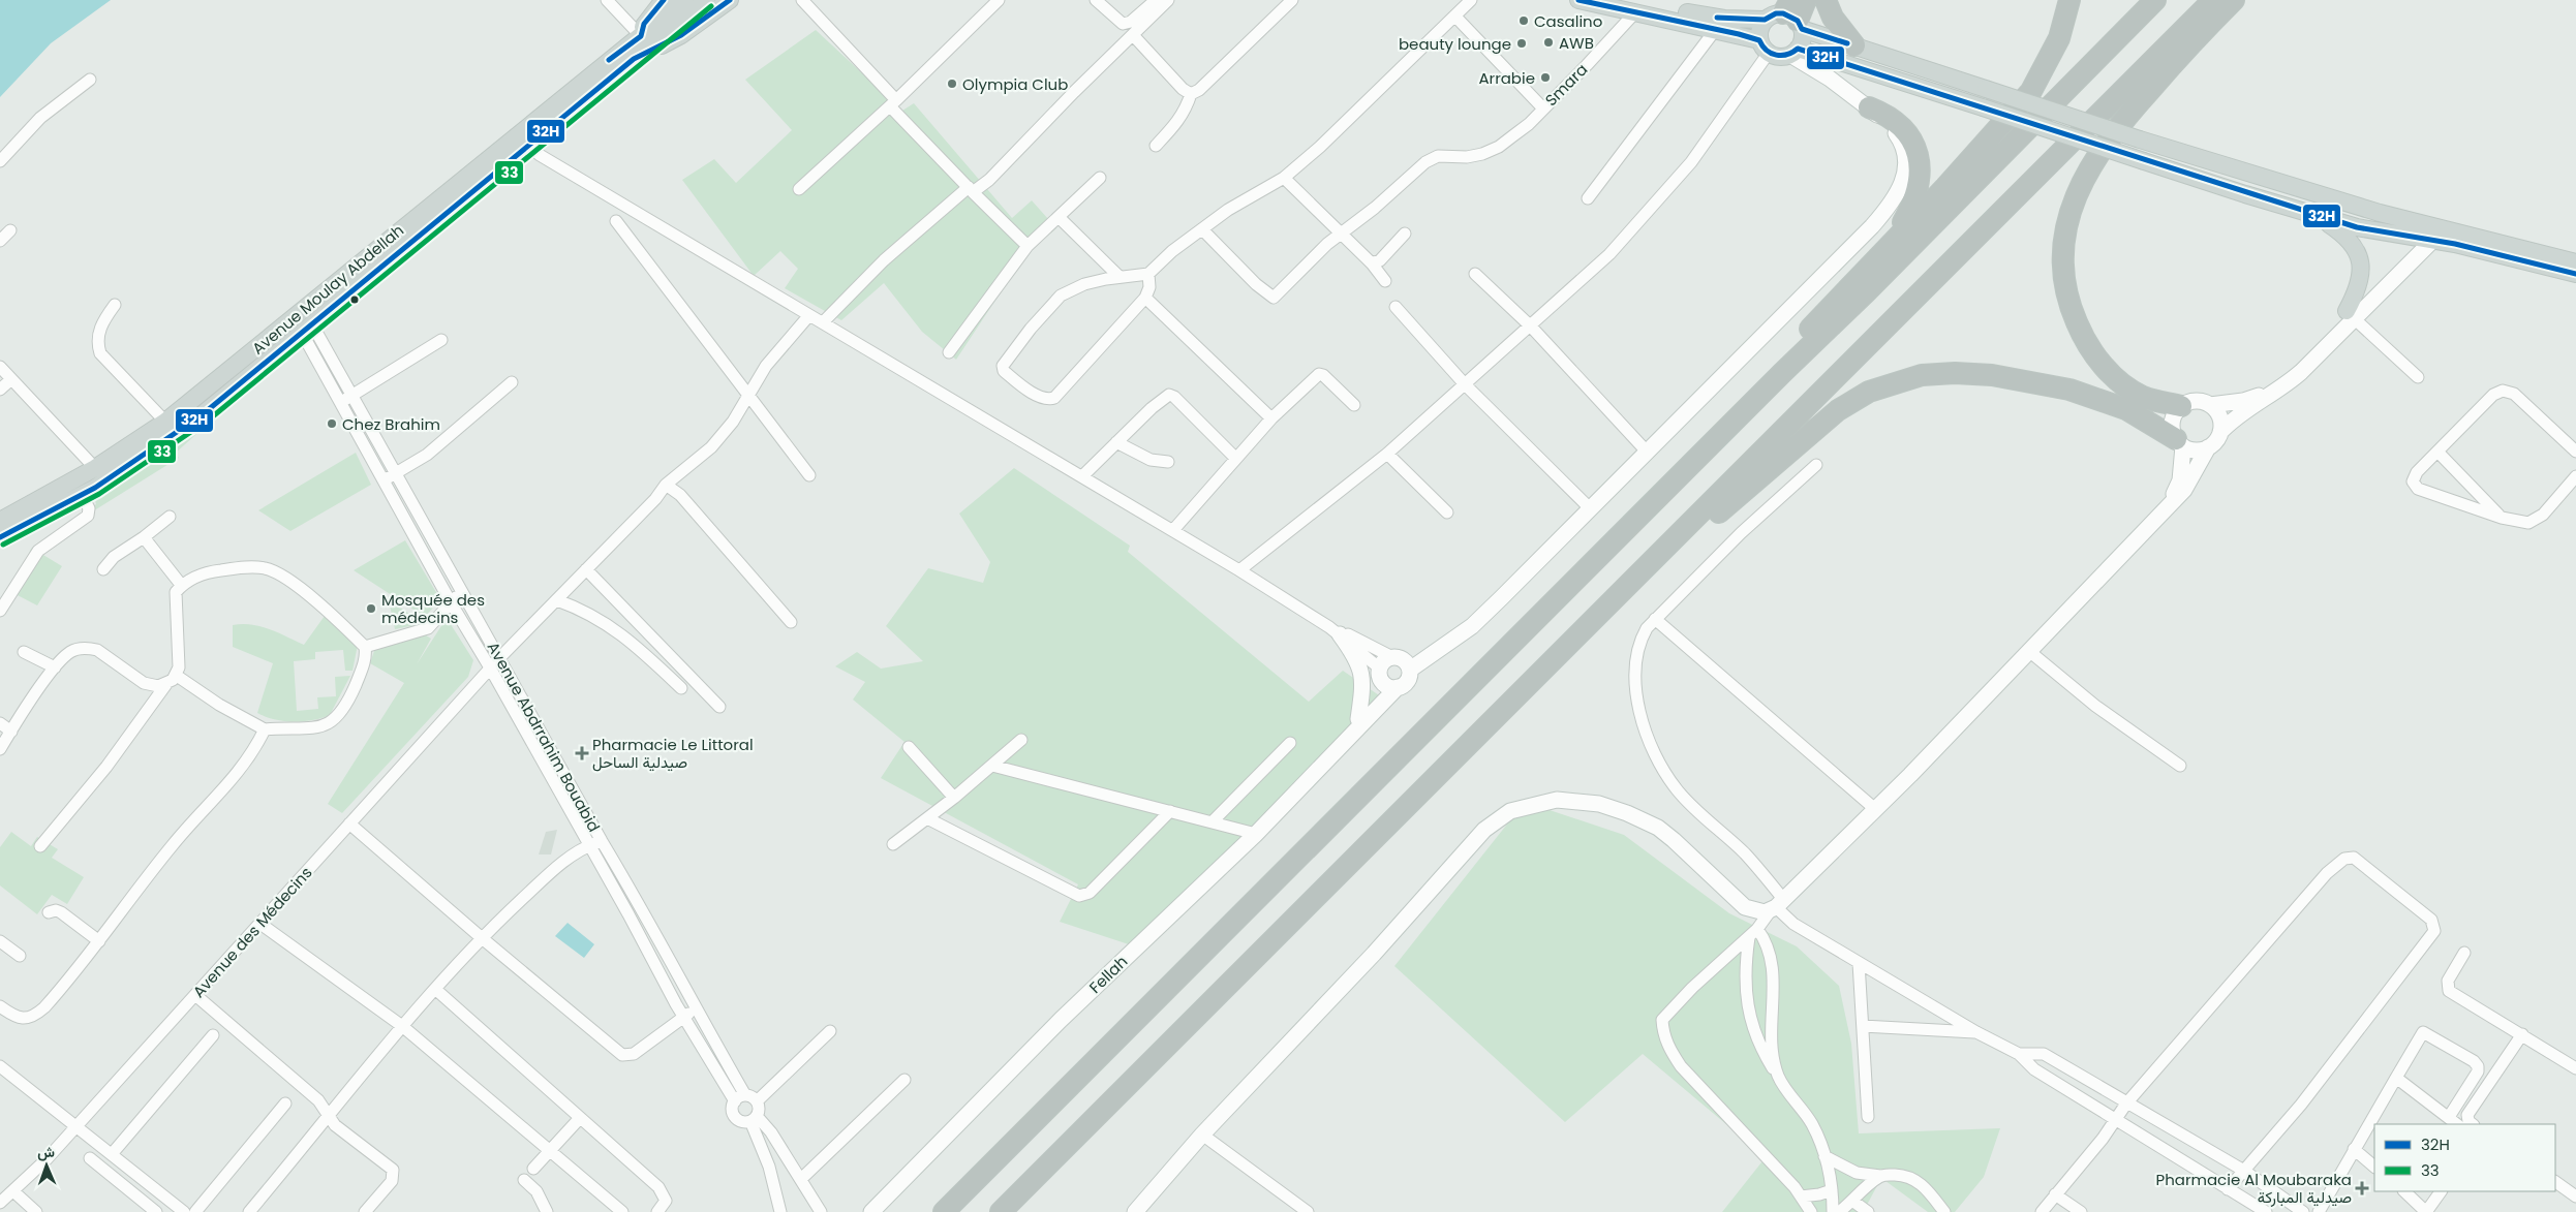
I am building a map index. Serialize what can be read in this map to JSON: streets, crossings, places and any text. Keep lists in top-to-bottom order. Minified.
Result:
{"streets":{"main road":["Avenue Moulay Abdellah"],"street":["Smara","Avenue Abdrrahim Bouabid","Avenue des Médecins","Fellah"]},"crossings":[["Avenue Moulay Abdellah","Avenue Abdrrahim Bouabid"],["Avenue Abdrrahim Bouabid","Avenue des Médecins"]],"places":{"other":["Casalino","AWB","beauty lounge","Arrabie","Olympia Club","Chez Brahim","Mosquée des médecins"],"health":["Pharmacie Le Littoral صيدلية الساحل","Pharmacie Al Moubaraka صيدلية المباركة"]},"lines":["transit line 32H","transit line 33"],"legend":["32H","33"],"north":"top"}
